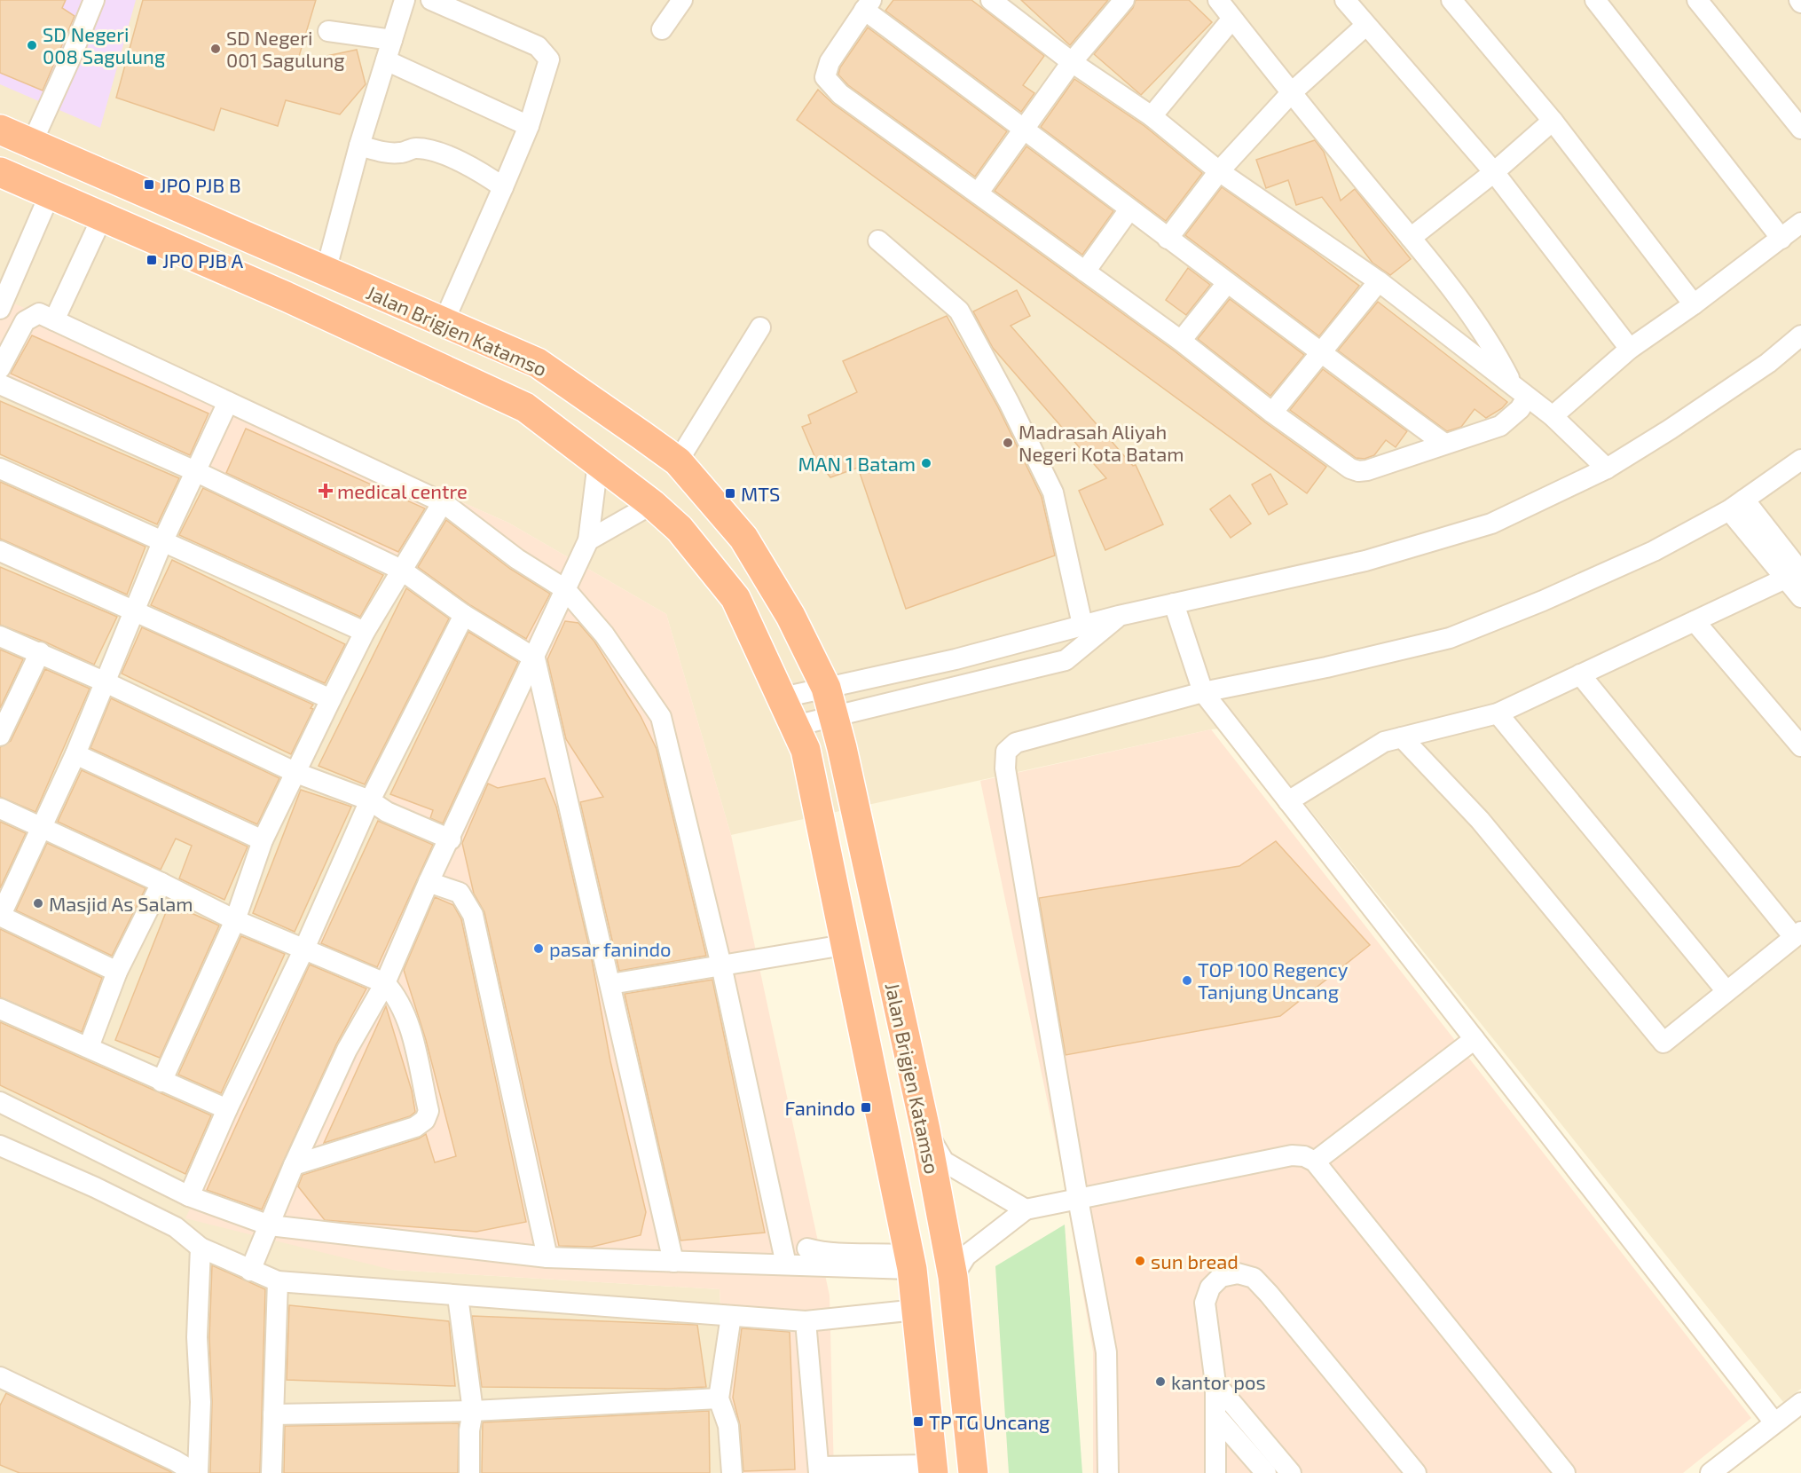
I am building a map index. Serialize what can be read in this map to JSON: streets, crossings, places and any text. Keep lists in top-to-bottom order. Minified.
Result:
{"streets":{"highway":["Jalan Brigjen Katamso"]},"places":{"other":["SD Negeri 008 Sagulung","SD Negeri 001 Sagulung","Madrasah Aliyah Negeri Kota Batam","MAN 1 Batam","Masjid As Salam","pasar fanindo","TOP 100 Regency Tanjung Uncang","sun bread","kantor pos"],"transit":["JPO PJB B","JPO PJB A","MTS","Fanindo","TP TG Uncang"],"health":["medical centre"]}}
